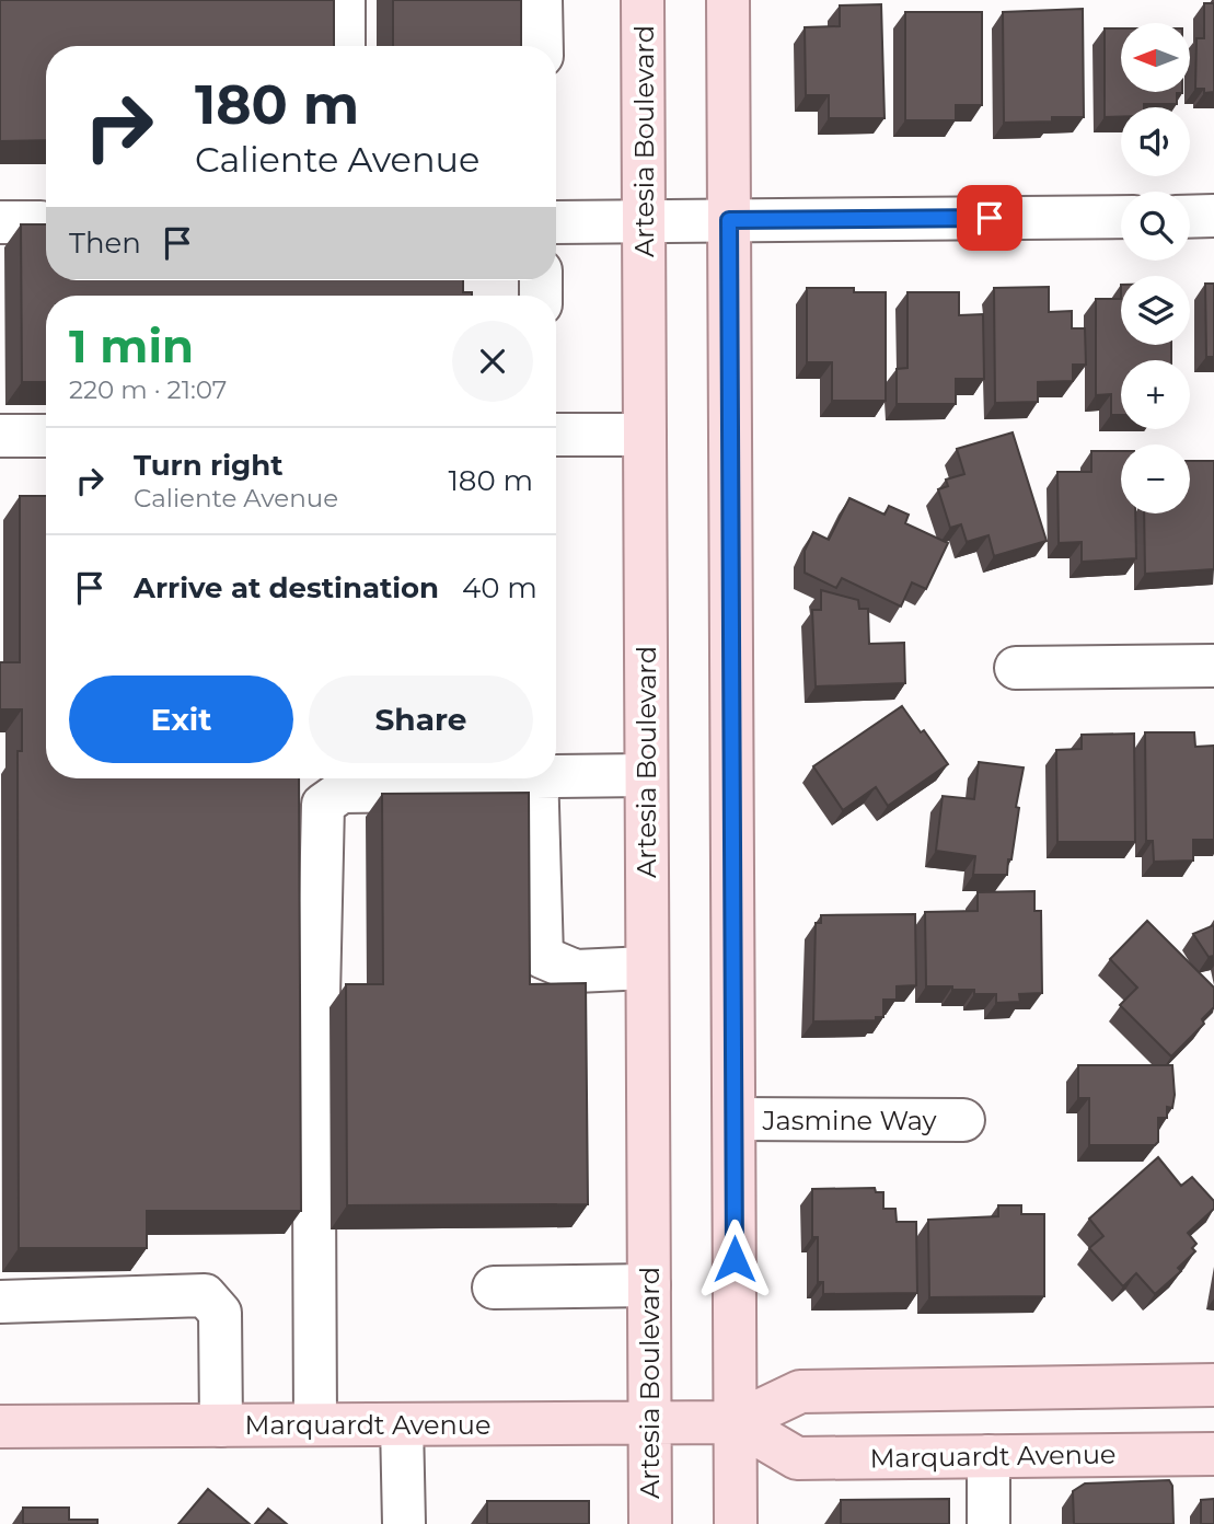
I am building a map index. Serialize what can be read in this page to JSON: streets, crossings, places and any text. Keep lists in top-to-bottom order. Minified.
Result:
{"streets":{"main road":["Artesia Boulevard","Marquardt Avenue"],"street":["Jasmine Way"]},"crossings":[["Artesia Boulevard","Marquardt Avenue"]],"north":"left","page":{"map_buttons":["+","−"],"turn":["180 m","Caliente Avenue"],"then":"Then","heading":["1 min","220 m · 21:07"],"list":[{"name":"Turn right","note":"Caliente Avenue","value":"180 m"},{"name":"Arrive at destination","value":"40 m"}],"buttons":["Exit","Share"]}}
